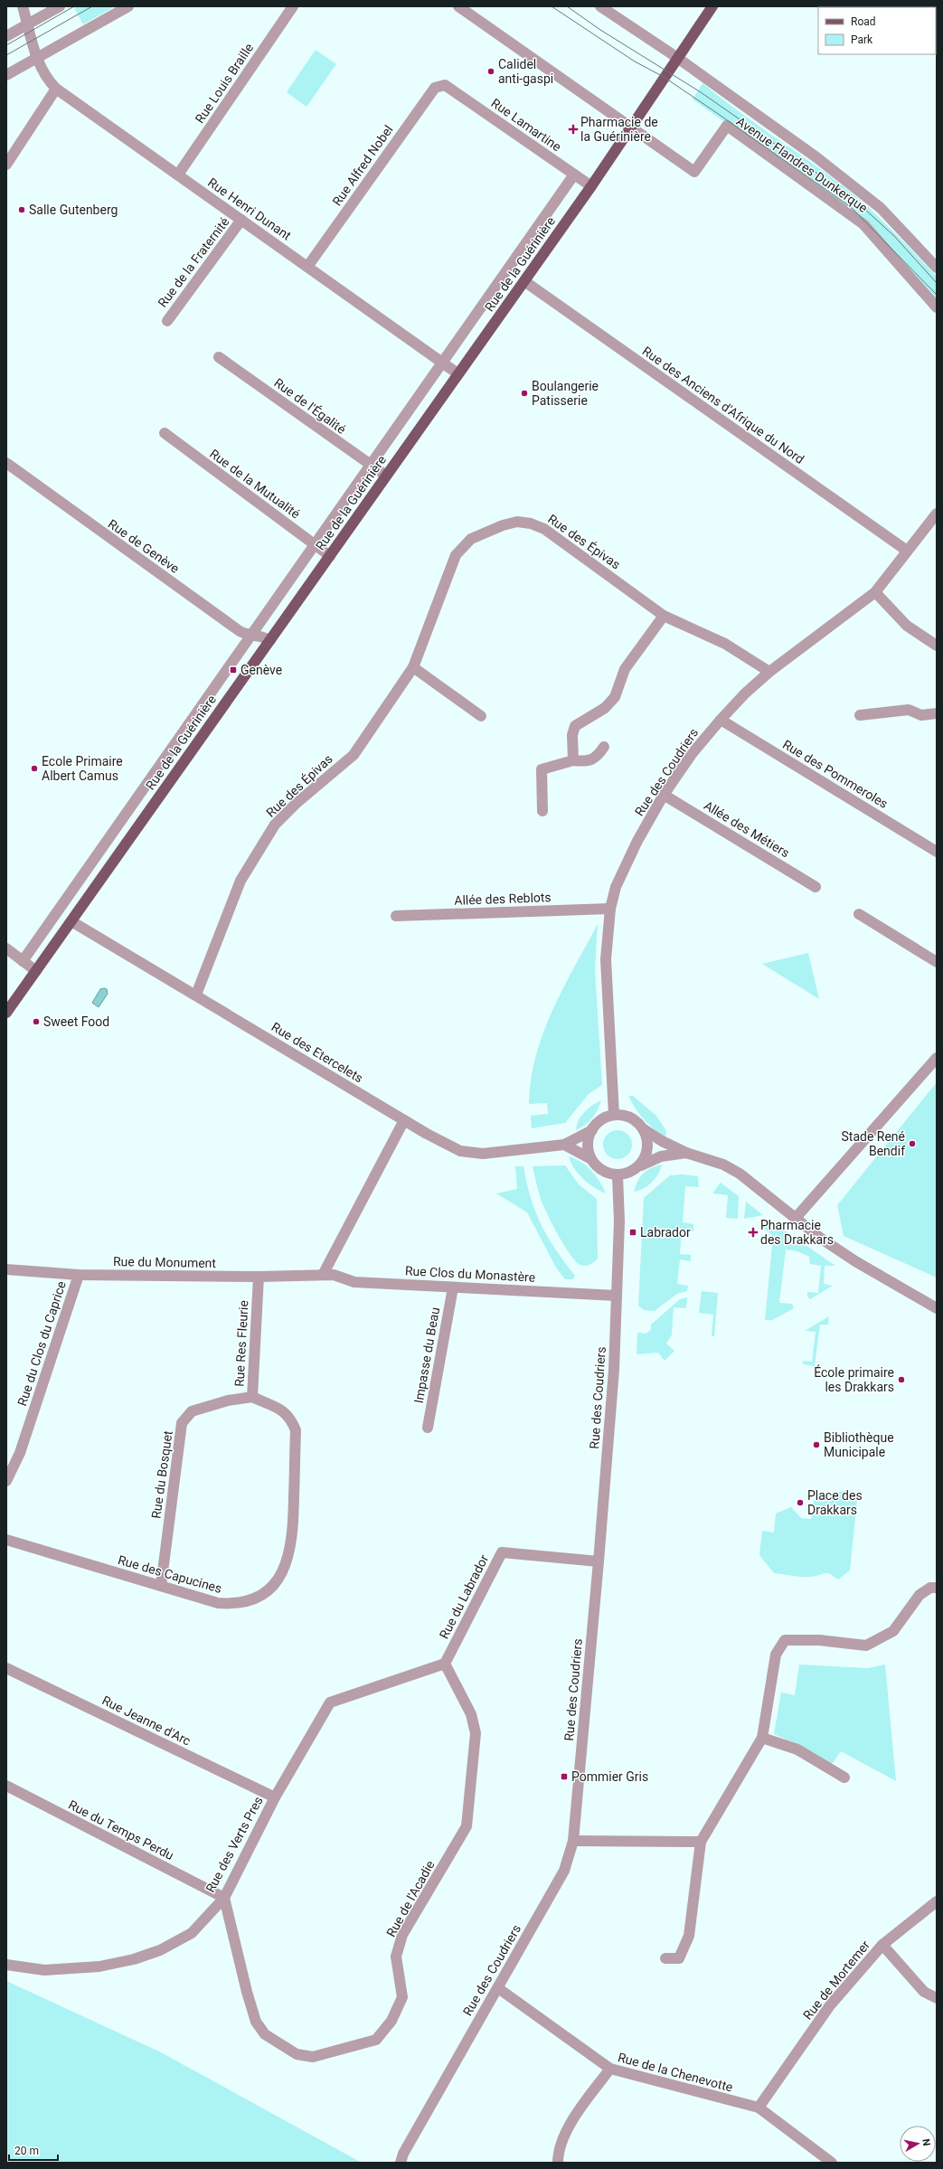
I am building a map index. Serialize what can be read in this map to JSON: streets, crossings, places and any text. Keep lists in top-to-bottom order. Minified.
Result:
{"streets":{"main road":["Rue de la Guérinière"],"street":["Rue Louis Braille","Rue Lamartine","Avenue Flandres Dunkerque","Rue Alfred Nobel","Rue Henri Dunant","Rue de la Fraternité","Rue des Anciens d'Afrique du Nord","Rue de l'Égalité","Rue de la Mutualité","Rue des Épivas","Rue de Genève","Rue des Coudriers","Rue des Pommeroles","Allée des Métiers","Allée des Reblots","Rue des Etercelets","Rue du Monument","Rue Clos du Monastère","Rue du Clos du Caprice","Rue Res Fleurie","Impasse du Beau","Rue du Bosquet","Rue des Capucines","Rue du Labrador","Rue Jeanne d'Arc","Rue du Temps Perdu","Rue des Verts Pres","Rue de l'Acadie","Rue de Mortemer","Rue de la Chenevotte"]},"crossings":[["Rue Louis Braille","Rue Henri Dunant"],["Rue Lamartine","Rue Alfred Nobel"],["Rue Lamartine","Rue de la Guérinière"],["Avenue Flandres Dunkerque","Rue de la Guérinière"],["Rue Alfred Nobel","Rue Henri Dunant"],["Rue Henri Dunant","Rue de la Fraternité"],["Rue Henri Dunant","Rue de la Guérinière"],["Rue de la Guérinière","Rue des Anciens d'Afrique du Nord"],["Rue de la Guérinière","Rue de l'Égalité"],["Rue de la Guérinière","Rue de la Mutualité"],["Rue de la Guérinière","Rue de Genève"],["Rue de la Guérinière","Rue des Etercelets"],["Rue des Anciens d'Afrique du Nord","Rue des Coudriers"],["Rue des Épivas","Rue des Coudriers"],["Rue des Épivas","Rue des Etercelets"],["Rue des Coudriers","Rue des Pommeroles"],["Rue des Coudriers","Allée des Métiers"],["Rue des Coudriers","Allée des Reblots"],["Rue des Coudriers","Rue des Etercelets"],["Rue des Coudriers","Rue Clos du Monastère"],["Rue des Coudriers","Rue du Labrador"],["Rue des Coudriers","Rue de la Chenevotte"],["Rue du Monument","Rue Clos du Monastère"],["Rue du Monument","Rue du Clos du Caprice"],["Rue du Monument","Rue Res Fleurie"],["Rue Clos du Monastère","Impasse du Beau"],["Rue Res Fleurie","Rue du Bosquet"],["Rue Res Fleurie","Rue des Capucines"],["Rue du Bosquet","Rue des Capucines"],["Rue du Labrador","Rue des Verts Pres"],["Rue du Labrador","Rue de l'Acadie"],["Rue Jeanne d'Arc","Rue des Verts Pres"],["Rue du Temps Perdu","Rue des Verts Pres"],["Rue du Temps Perdu","Rue de l'Acadie"],["Rue des Verts Pres","Rue de l'Acadie"],["Rue de Mortemer","Rue de la Chenevotte"]],"places":{"other":["Calidel anti-gaspi","Salle Gutenberg","Boulangerie Patisserie","Ecole Primaire Albert Camus","Sweet Food","Stade René Bendif","École primaire les Drakkars","Bibliothèque Municipale","Place des Drakkars"],"health":["Pharmacie de la Guérinière","Pharmacie des Drakkars"],"transit":["Genève","Labrador","Pommier Gris"]},"legend":["Road","Park"],"scale_bar":"20 m","north":"right"}
